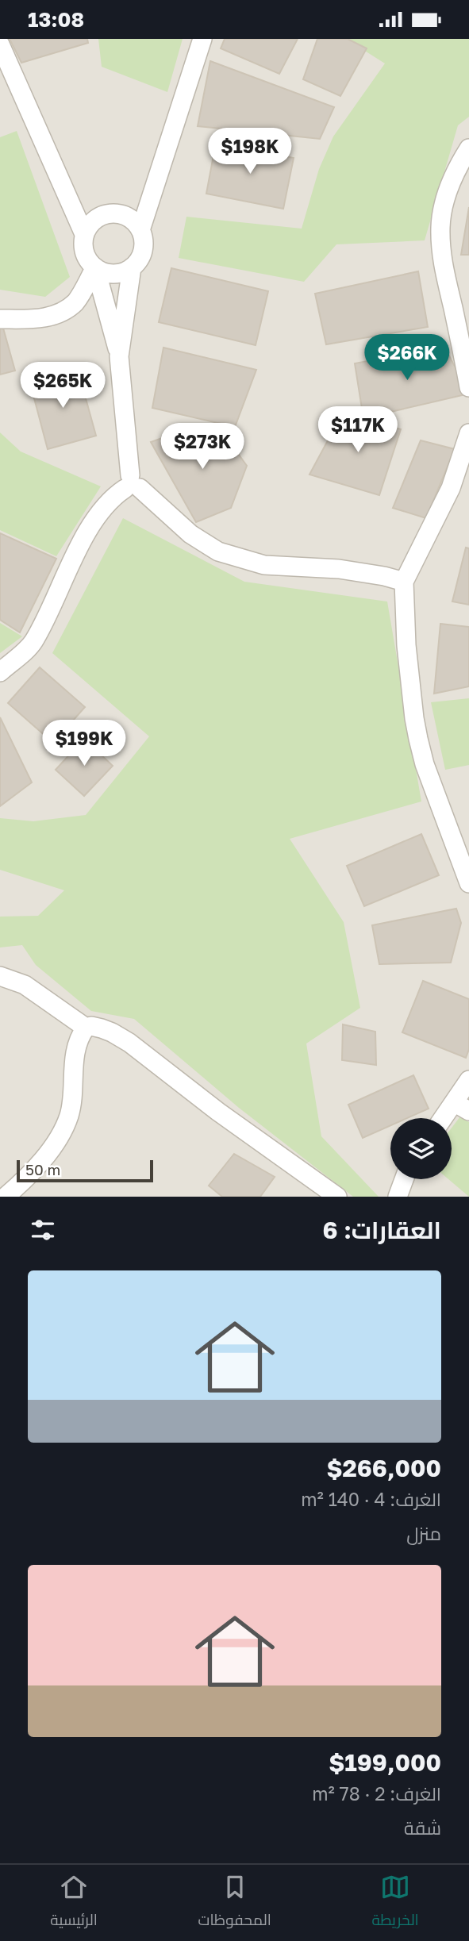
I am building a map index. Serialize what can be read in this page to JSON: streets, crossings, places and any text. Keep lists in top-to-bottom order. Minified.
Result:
{"scale_bar":"50 m","page":{"status":"13:08","price":["$198K","$266K","$265K","$117K","$273K","$199K"],"scale":"50 m","heading":"العقارات: 6","list":[{"name":"$266,000","note":"الغرف: 4 · 140 m² · منزل"},{"name":"$199,000","note":"الغرف: 2 · 78 m² · شقة"}],"tabs":["الخريطة","المحفوظات","الرئيسية"]}}
